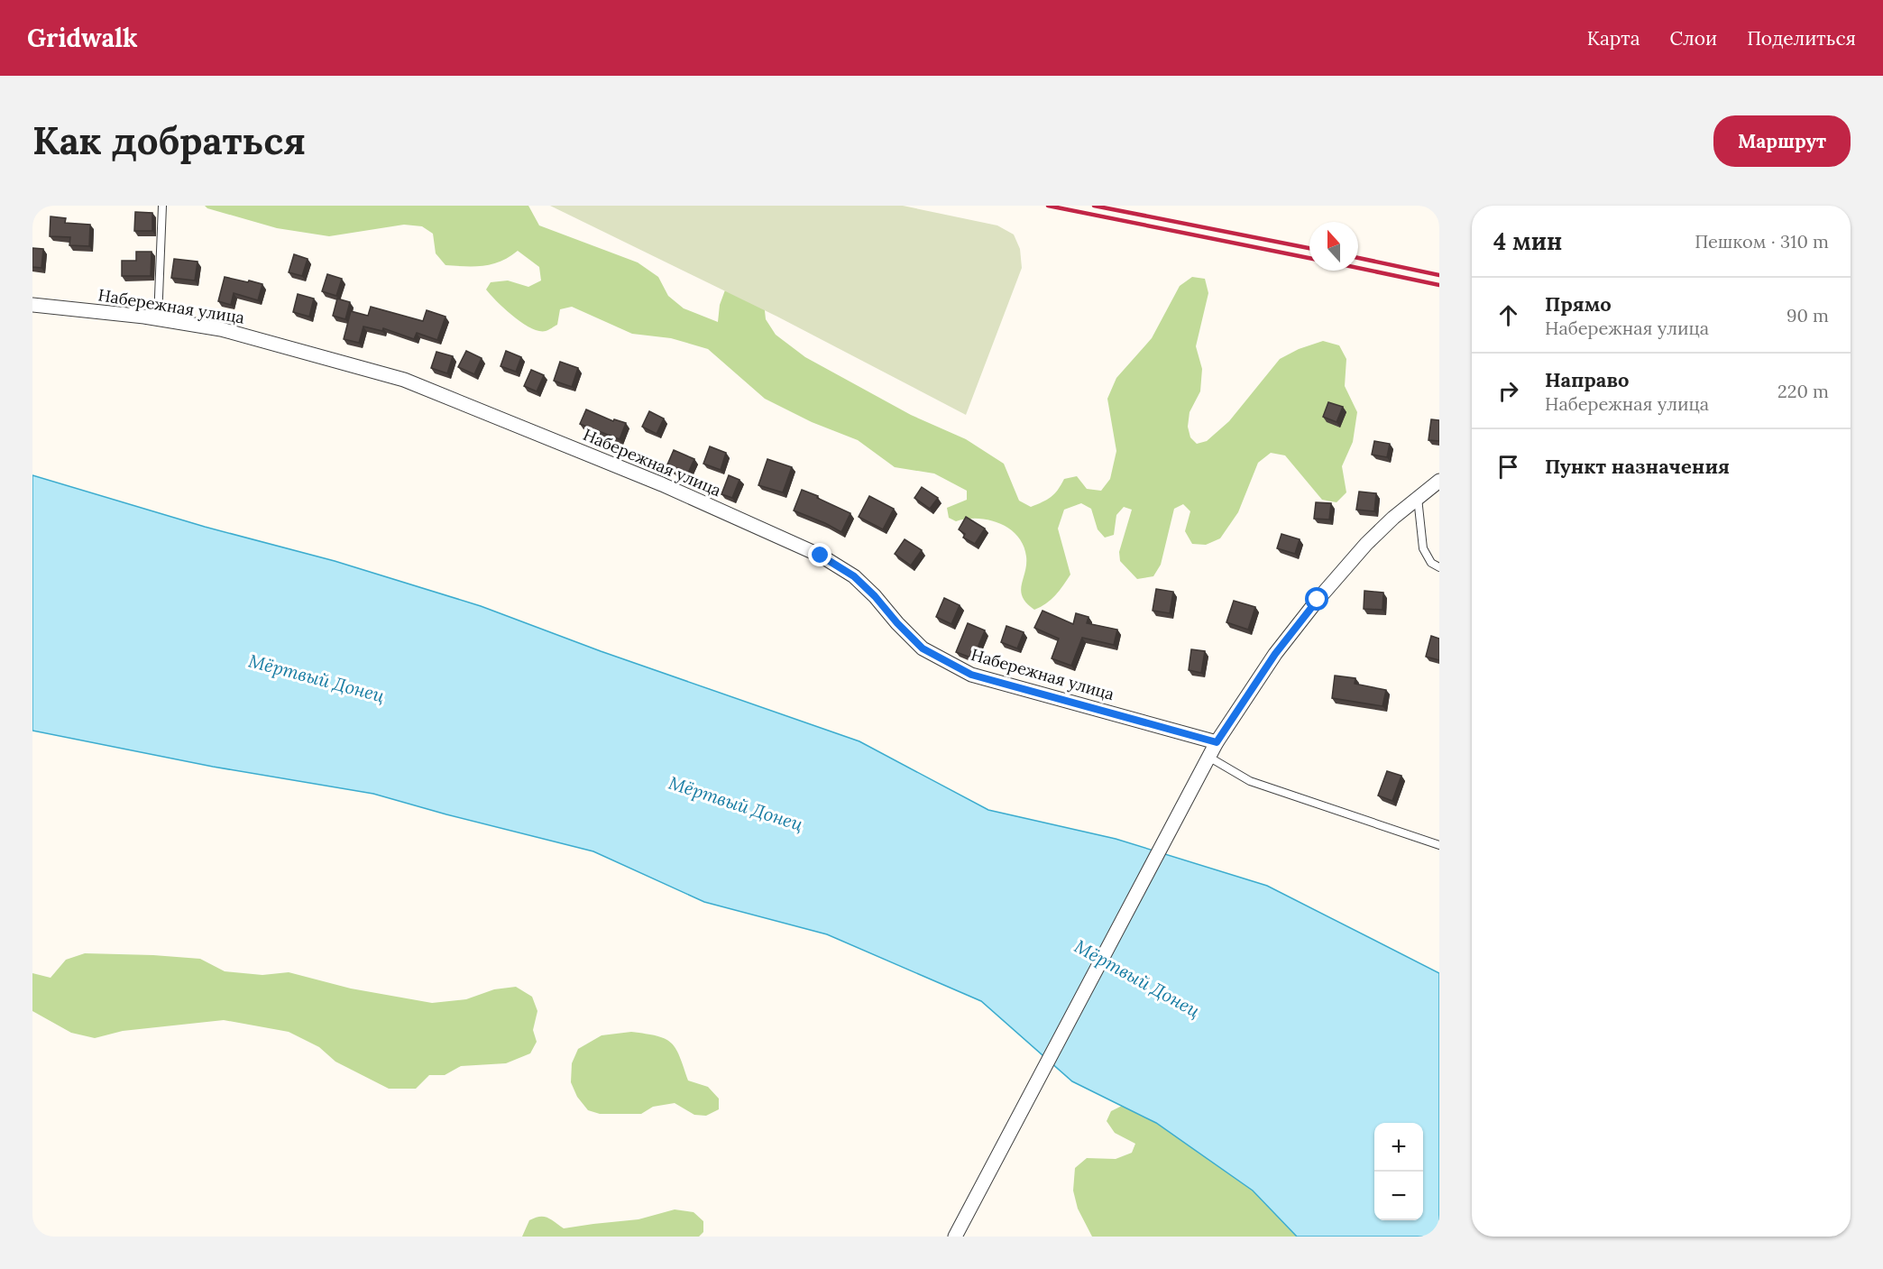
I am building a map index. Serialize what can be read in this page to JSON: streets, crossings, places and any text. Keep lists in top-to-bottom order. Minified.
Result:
{"streets":{"street":["Набережная улица"]},"water":["Мёртвый Донец"],"north":"top","page":{"header":"Gridwalk","nav":["Карта","Слои","Поделиться"],"buttons":"Маршрут","title":"Как добраться","heading":["4 мин","Пешком · 310 m"],"list":[["Прямо","Набережная улица","90 m"],["Направо","Набережная улица","220 m"],"Пункт назначения"],"map_buttons":["+","−"]}}
